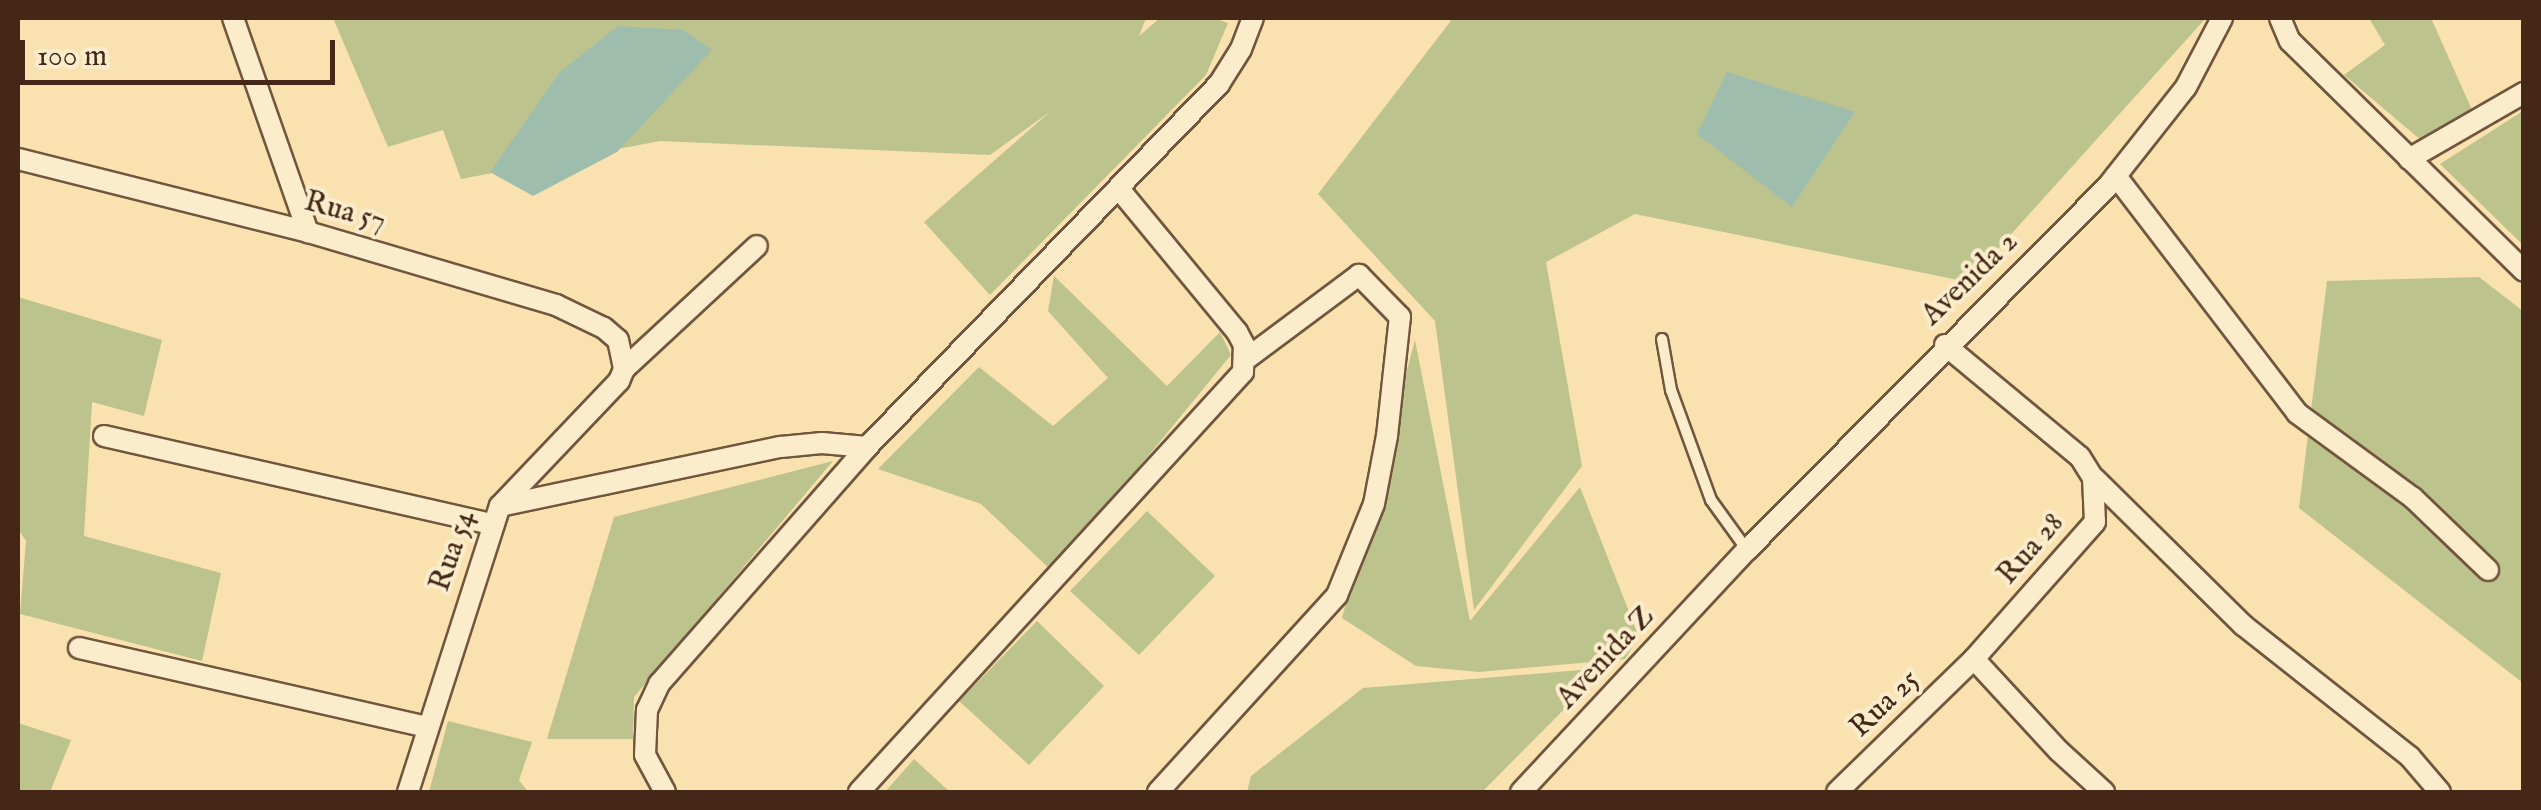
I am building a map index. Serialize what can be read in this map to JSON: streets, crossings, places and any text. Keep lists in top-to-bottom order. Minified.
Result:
{"streets":{"street":["Rua 57","Avenida 2","Rua 28","Rua 54","Avenida Z","Rua 25"]},"crossings":[["Rua 57","Rua 54"],["Avenida 2","Avenida Z"],["Rua 28","Rua 25"]],"scale_bar":"100 m"}
